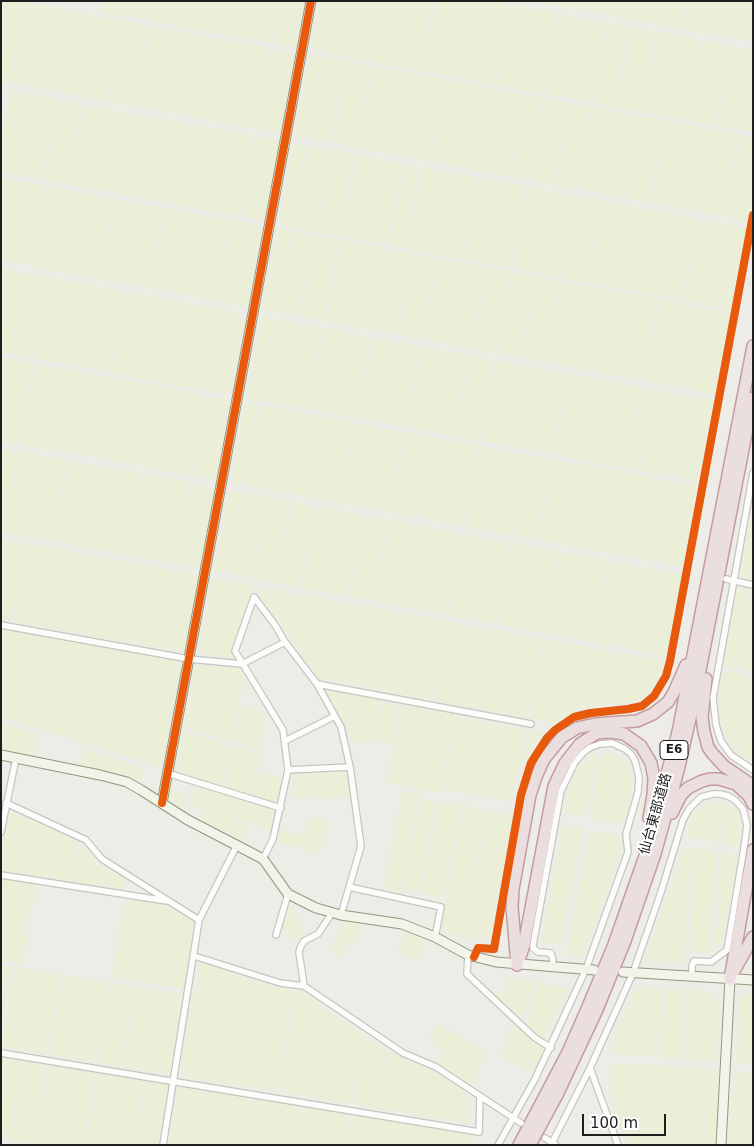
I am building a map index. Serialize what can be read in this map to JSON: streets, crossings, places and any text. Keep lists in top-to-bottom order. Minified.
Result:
{"streets":{"highway":["E6","仙台東部道路"]},"scale_bar":"100 m"}
